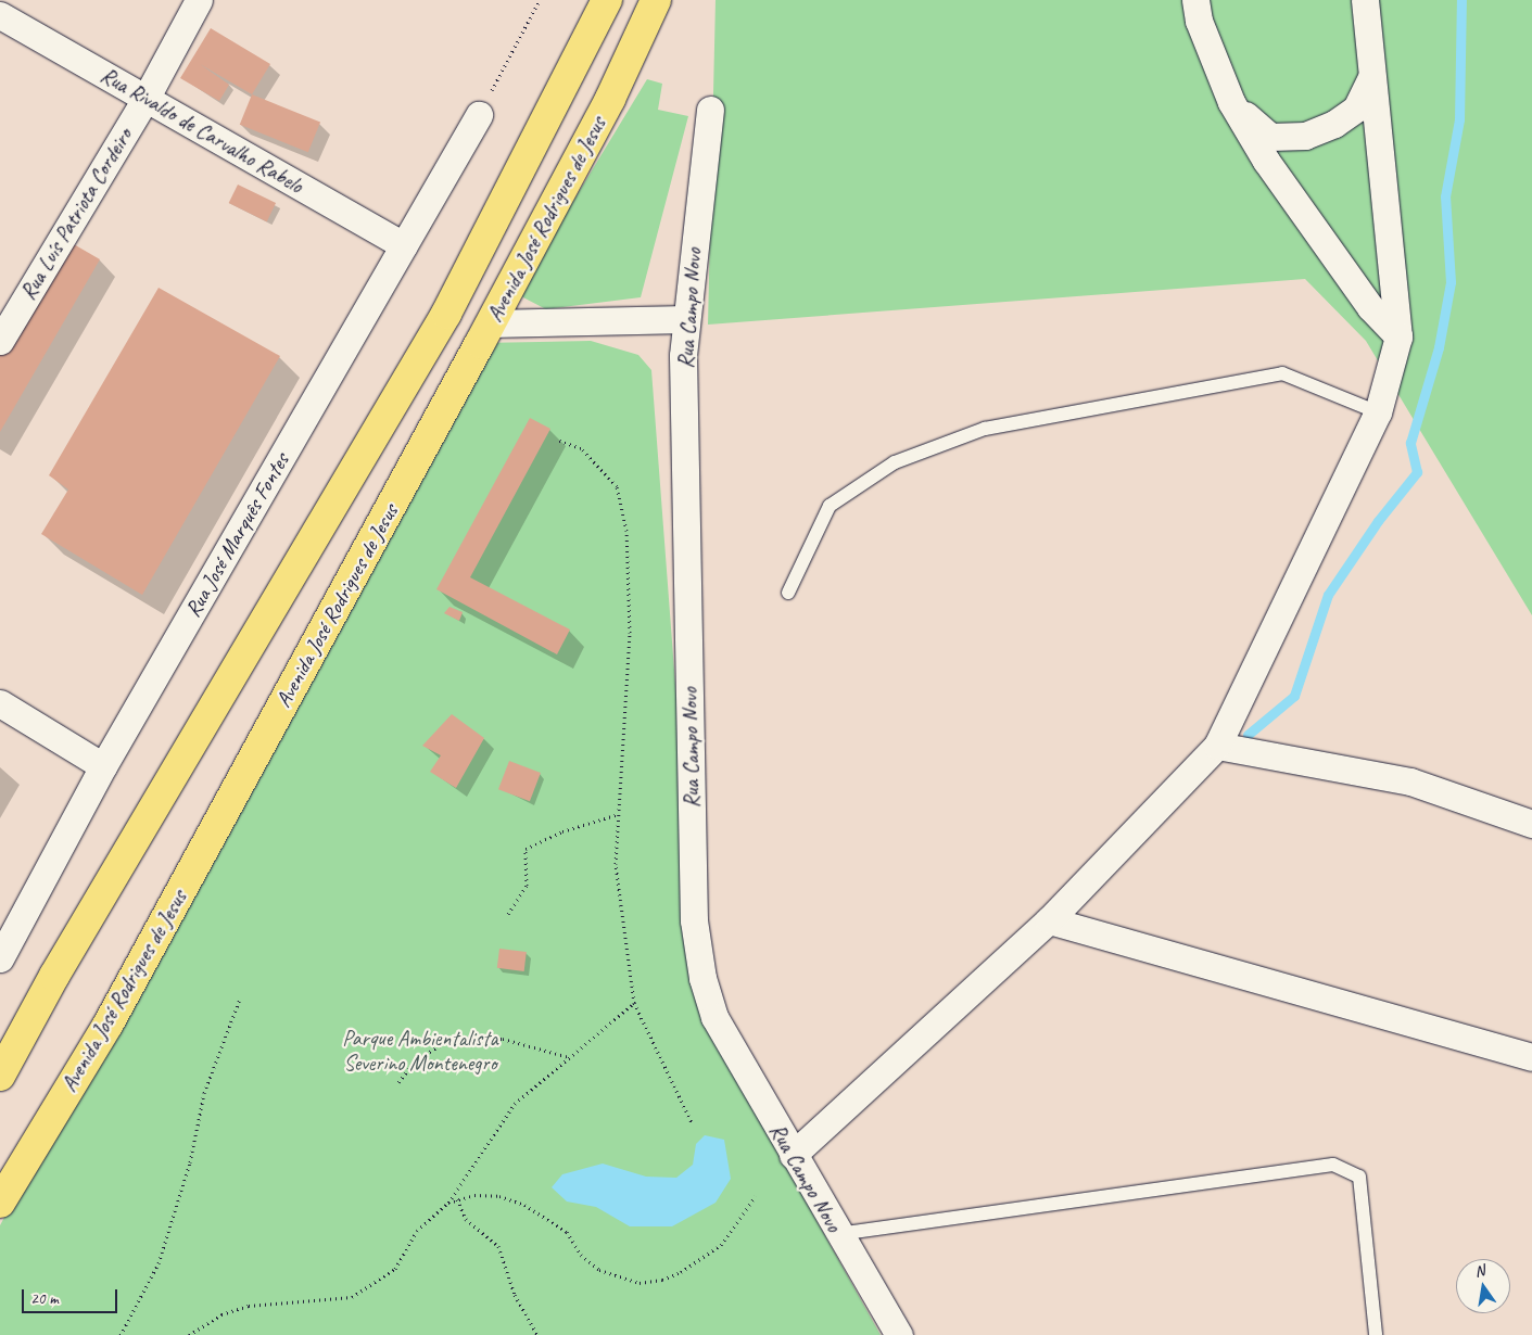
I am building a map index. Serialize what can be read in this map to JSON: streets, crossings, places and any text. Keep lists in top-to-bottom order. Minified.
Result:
{"streets":{"main road":["Avenida José Rodrigues de Jesus"],"street":["Rua Rivaldo de Carvalho Rabelo","Rua Luís Patriota Cordeiro","Rua Campo Novo","Rua José Marquês Fontes"]},"crossings":[["Rua Rivaldo de Carvalho Rabelo","Rua Luís Patriota Cordeiro"],["Rua Rivaldo de Carvalho Rabelo","Rua José Marquês Fontes"]],"parks":["Parque Ambientalista Severino Montenegro"],"scale_bar":"20 m","north":"top"}
